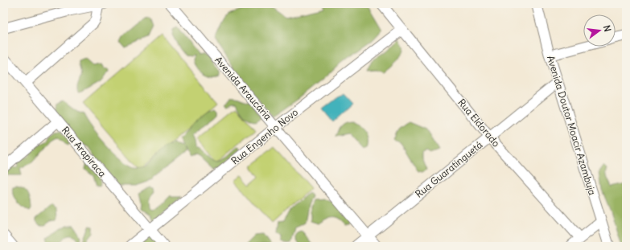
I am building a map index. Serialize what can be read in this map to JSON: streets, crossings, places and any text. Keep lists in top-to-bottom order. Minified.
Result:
{"streets":{"street":["Avenida Araucária","Rua Eldorado","Avenida Doutor Moacir Azambuja","Rua Engenho Novo","Rua Arapiraca","Rua Guaratinguetá"]},"crossings":[["Avenida Araucária","Rua Engenho Novo"],["Avenida Araucária","Rua Guaratinguetá"],["Rua Eldorado","Rua Engenho Novo"],["Rua Eldorado","Rua Guaratinguetá"],["Avenida Doutor Moacir Azambuja","Rua Guaratinguetá"],["Rua Engenho Novo","Rua Arapiraca"]],"north":"right"}
